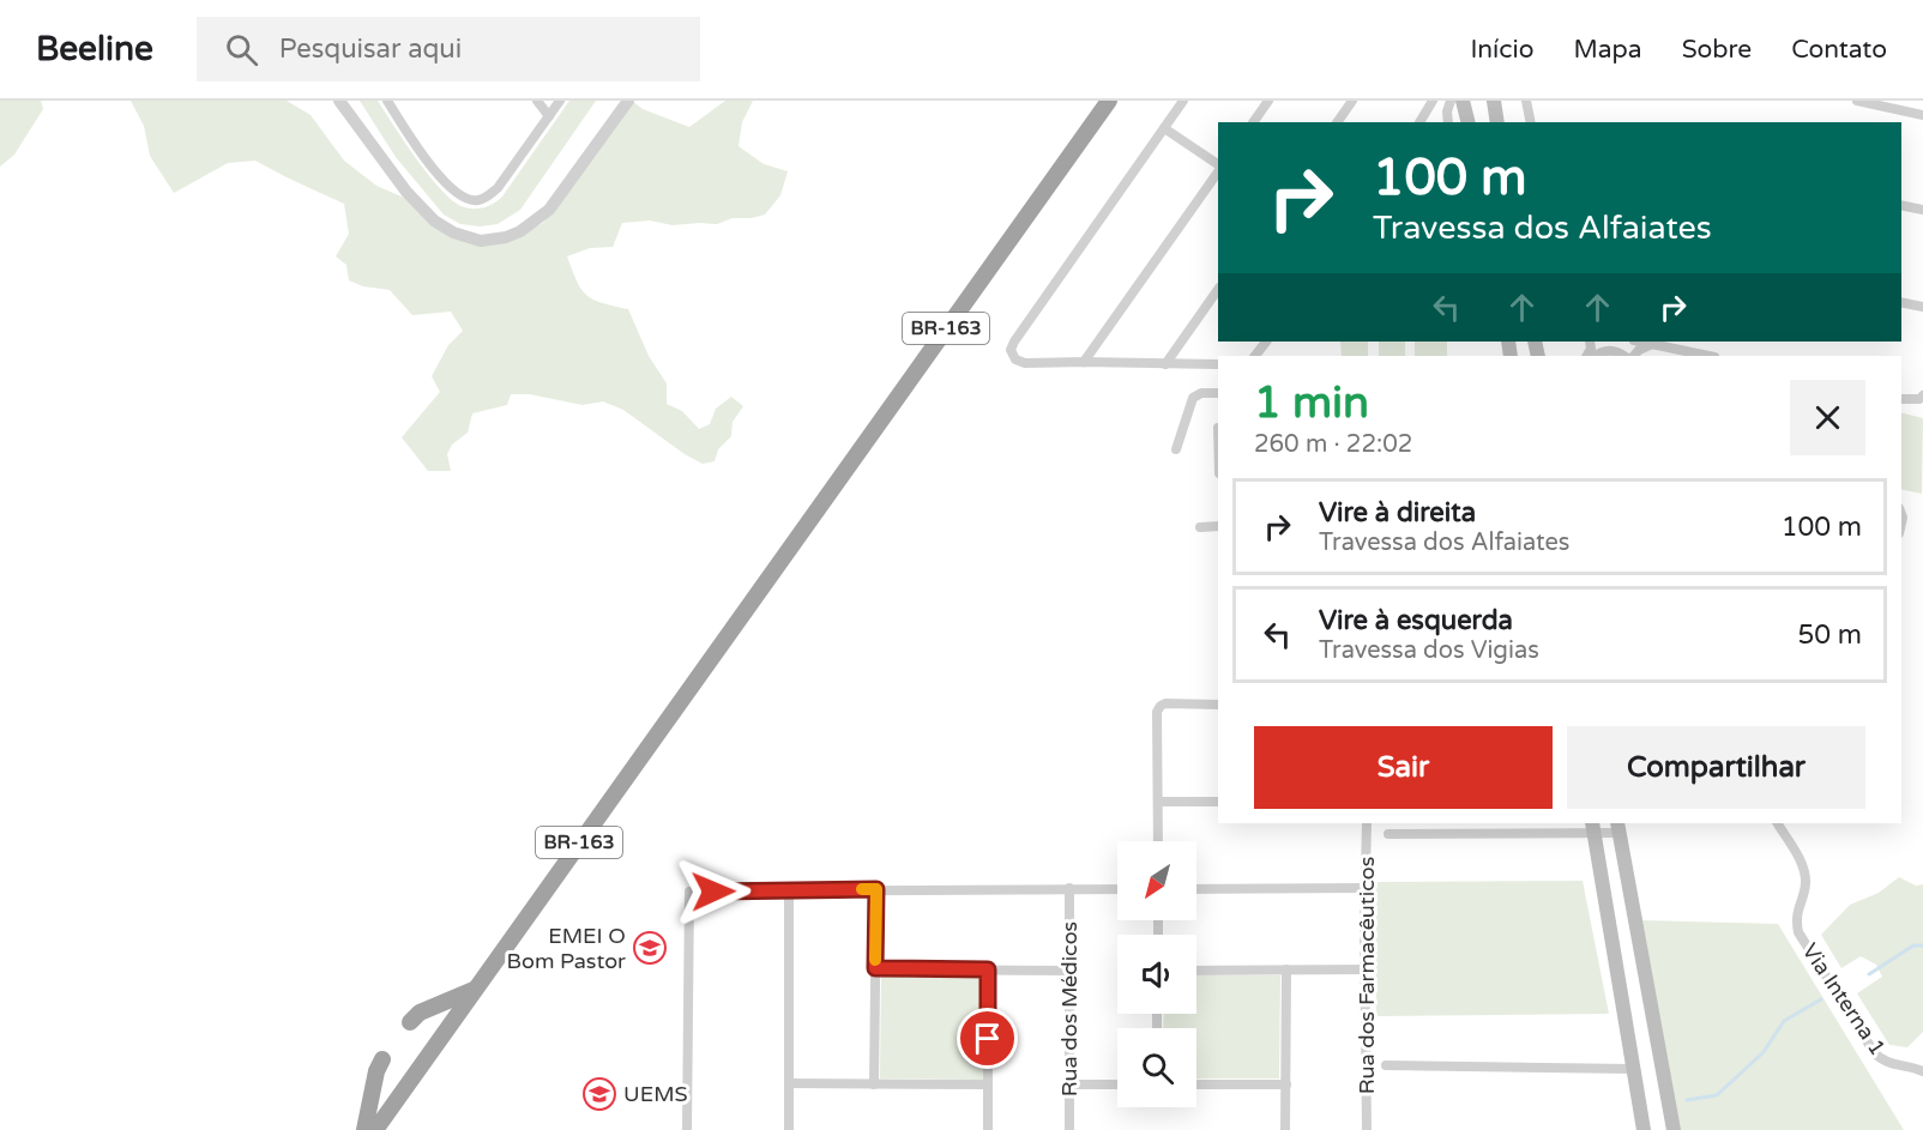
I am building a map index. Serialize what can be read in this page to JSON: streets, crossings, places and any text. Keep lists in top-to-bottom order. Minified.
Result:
{"streets":{"highway":["BR-163"],"street":["Rua dos Farmacêuticos","Via Interna 1","Rua dos Médicos"]},"places":{"school or university":["EMEI O Bom Pastor","UEMS"]},"north":"bottom left","page":{"header":"Beeline","search":"Pesquisar aqui","nav":["Início","Mapa","Sobre","Contato"],"turn":["100 m","Travessa dos Alfaiates"],"heading":["1 min","260 m · 22:02"],"list":[{"name":"Vire à direita","note":"Travessa dos Alfaiates","value":"100 m"},{"name":"Vire à esquerda","note":"Travessa dos Vigias","value":"50 m"}],"buttons":["Sair","Compartilhar"]}}
